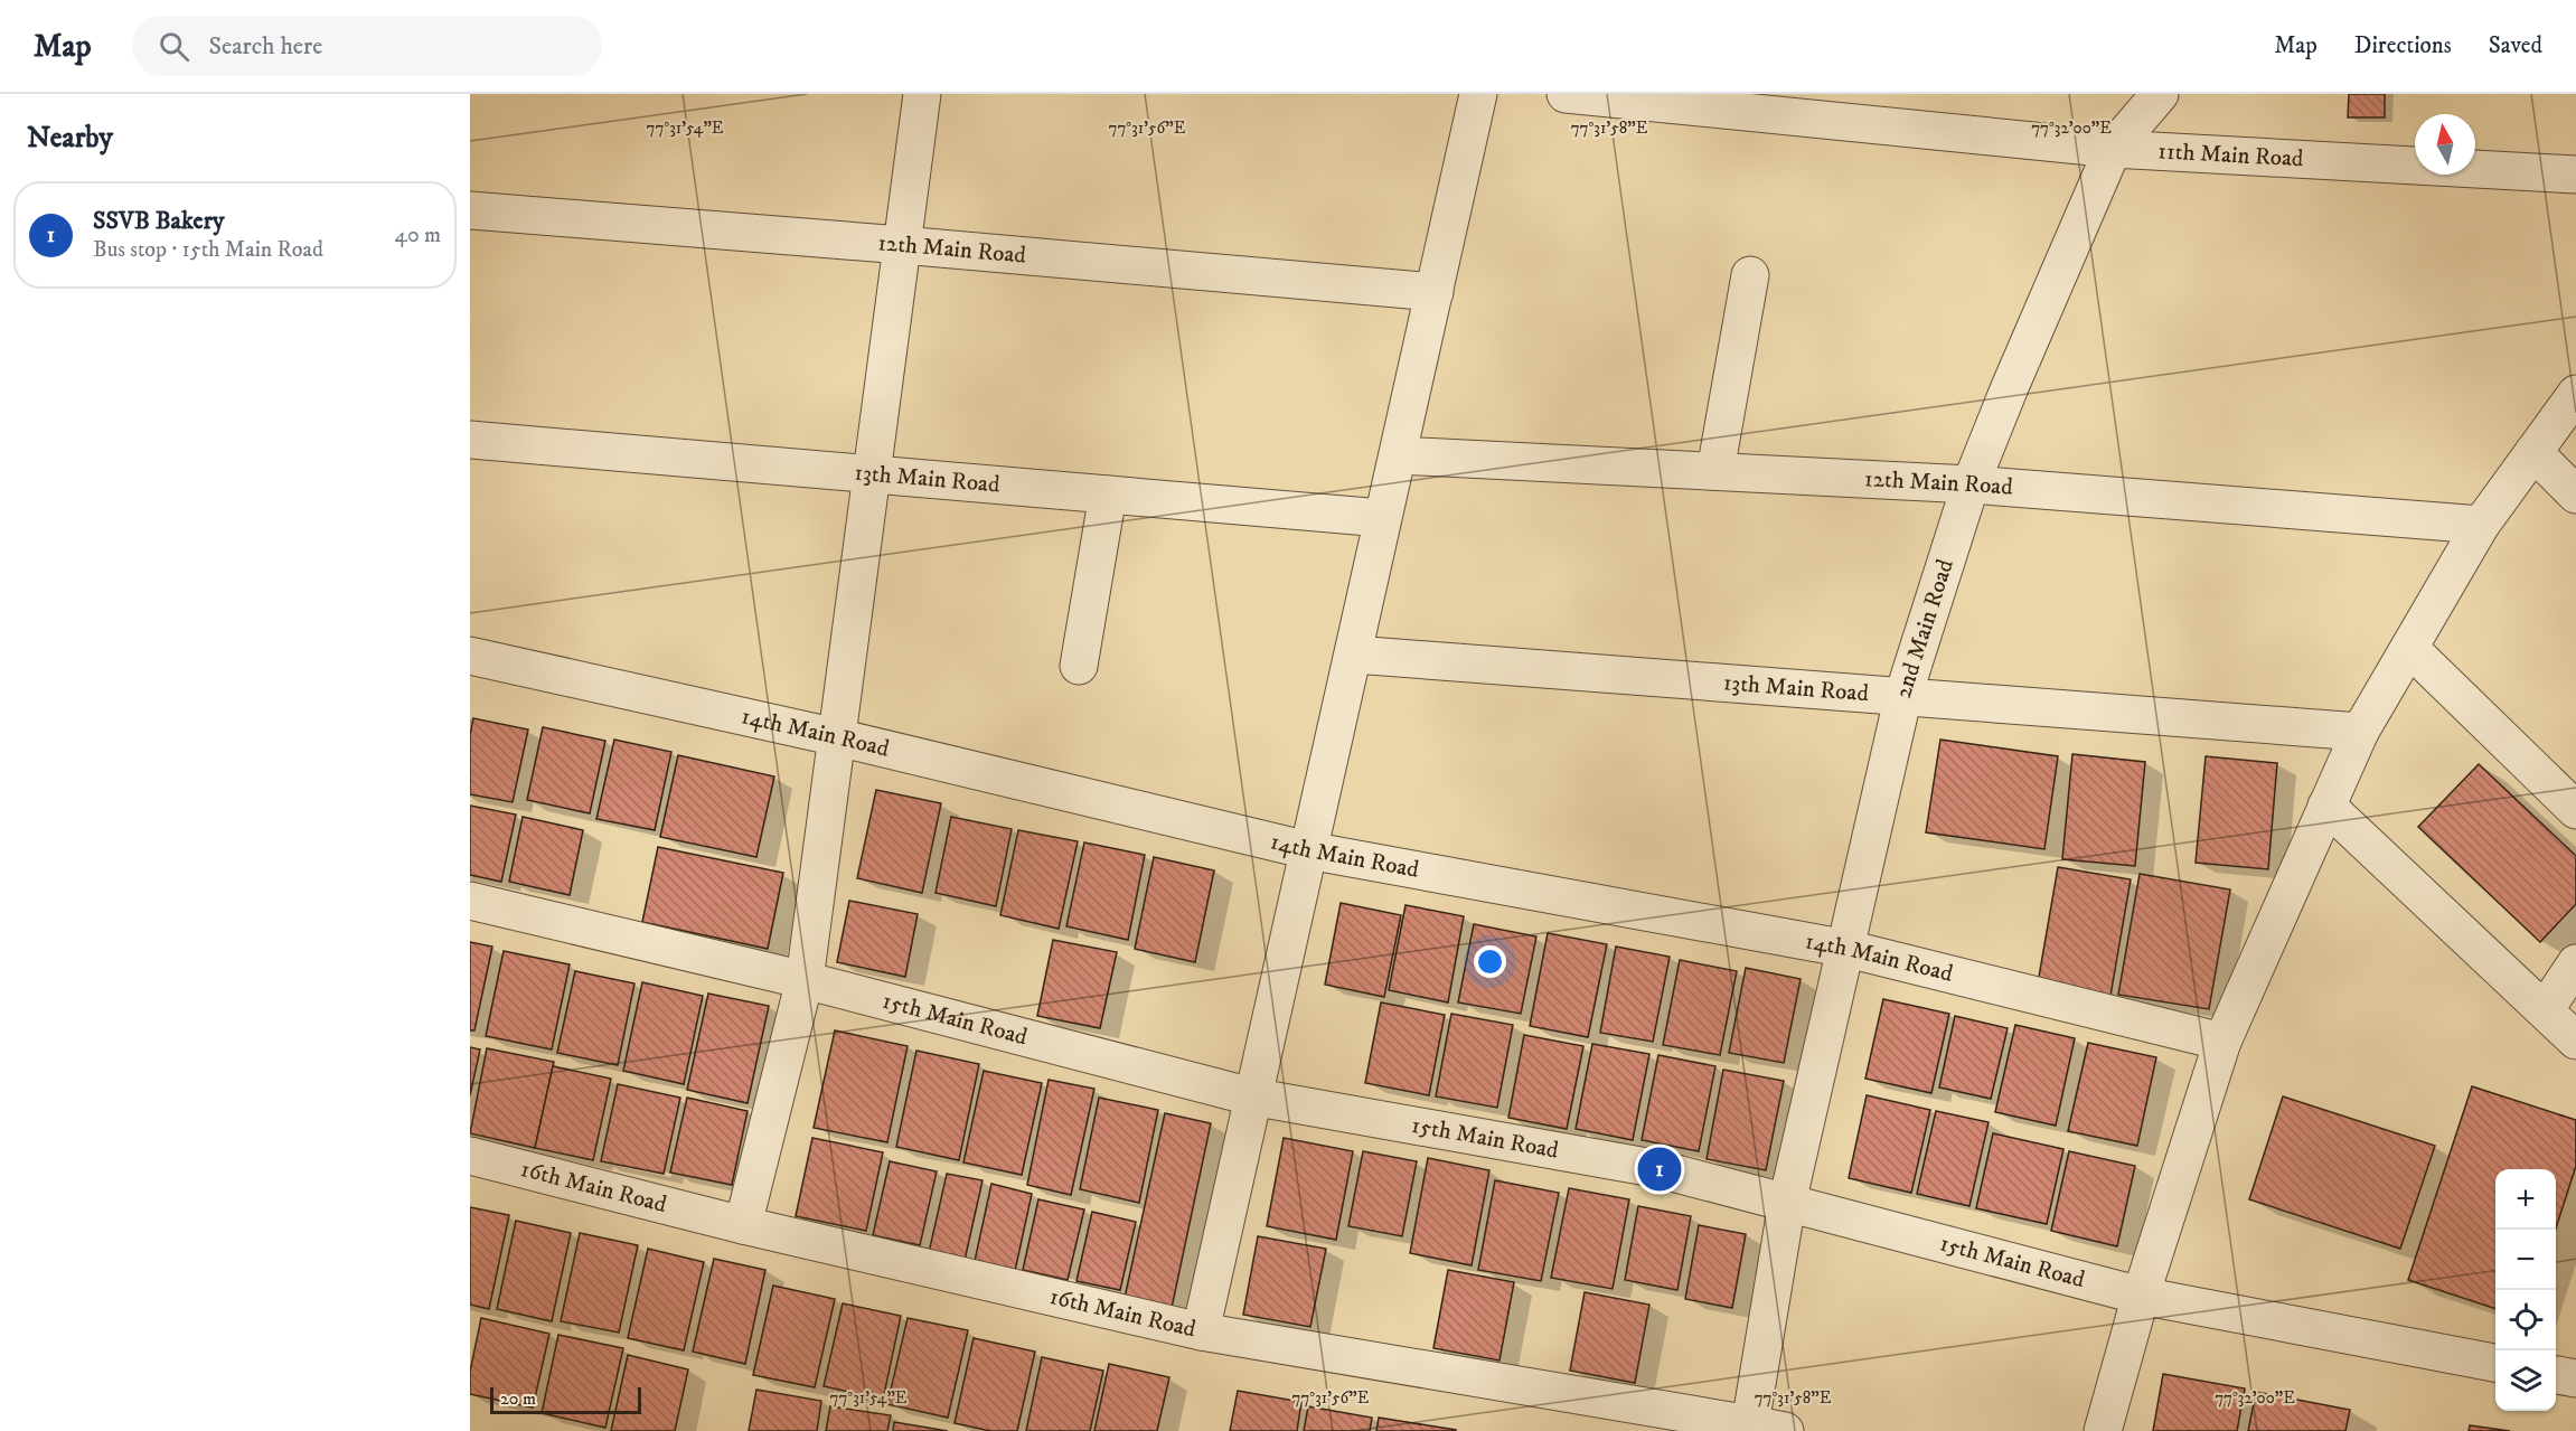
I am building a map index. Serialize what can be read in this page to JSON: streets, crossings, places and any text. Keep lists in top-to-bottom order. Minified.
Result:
{"streets":{"street":["11th Main Road","12th Main Road","13th Main Road","2nd Main Road","14th Main Road","15th Main Road","16th Main Road"]},"crossings":[["11th Main Road","2nd Main Road"],["12th Main Road","2nd Main Road"],["13th Main Road","2nd Main Road"],["2nd Main Road","14th Main Road"],["2nd Main Road","15th Main Road"],["2nd Main Road","16th Main Road"]],"scale_bar":"20 m","north":"top","page":{"header":"Map","search":"Search here","nav":["Map","Directions","Saved"],"heading":"Nearby","list":[{"mark":"1","name":"SSVB Bakery","note":"Bus stop · 15th Main Road","value":"40 m"}],"pins":"1","map_buttons":["+","−"],"scale":"20 m"},"coordinates":["77°31'54\"E","77°31'56\"E","77°31'58\"E","77°32'00\"E"]}
